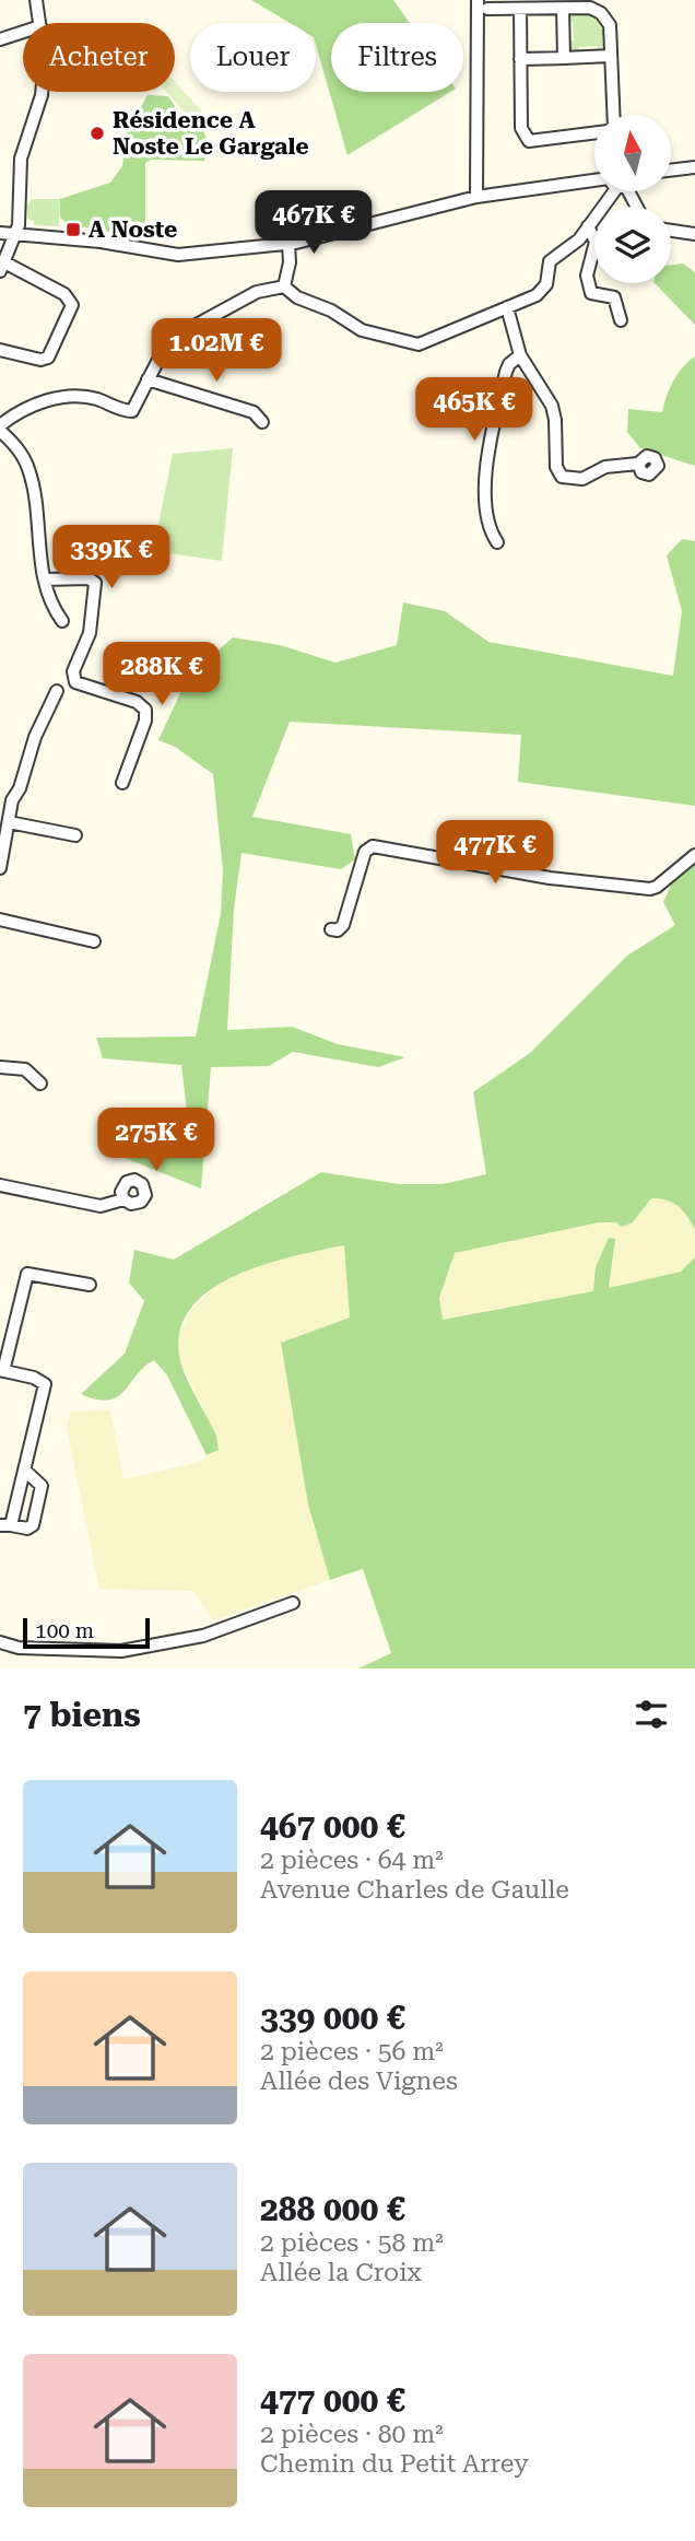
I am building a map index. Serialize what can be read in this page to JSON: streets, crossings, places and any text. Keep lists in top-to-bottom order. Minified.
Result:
{"places":{"other":["Résidence A Noste Le Gargale"],"transit":["A Noste"]},"scale_bar":"100 m","north":"top","page":{"chip":["Acheter","Louer","Filtres"],"price":["467K €","1.02M €","465K €","339K €","288K €","477K €","275K €"],"scale":"100 m","heading":"7 biens","list":[{"name":"467 000 €","note":"2 pièces · 64 m² · Avenue Charles de Gaulle"},{"name":"339 000 €","note":"2 pièces · 56 m² · Allée des Vignes"},{"name":"288 000 €","note":"2 pièces · 58 m² · Allée la Croix"},{"name":"477 000 €","note":"2 pièces · 80 m² · Chemin du Petit Arrey"}]}}
